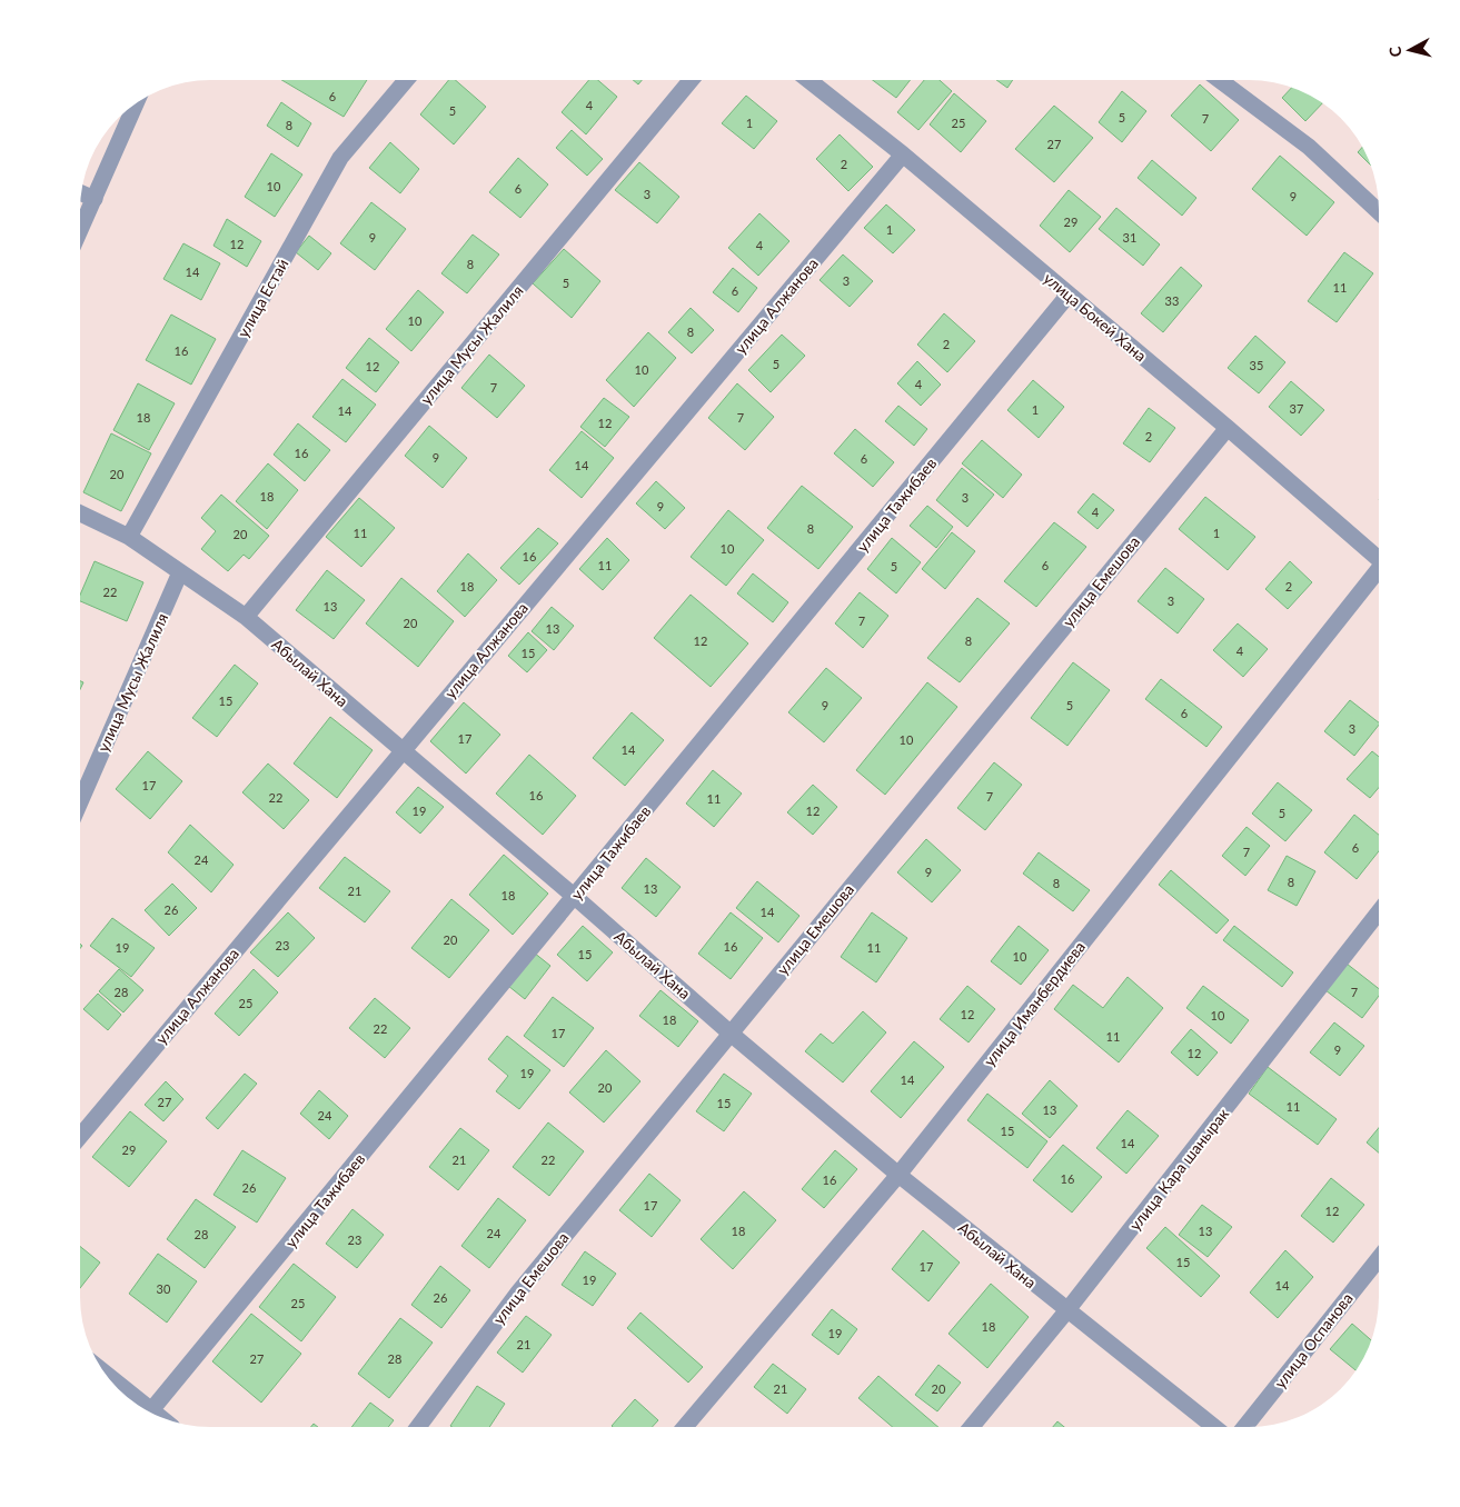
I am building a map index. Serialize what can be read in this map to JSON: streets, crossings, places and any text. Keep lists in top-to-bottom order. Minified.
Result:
{"streets":{"street":["улица Естай","улица Алжанова","улица Бокей Хана","улица Мусы Жалиля","улица Тажибаев","улица Емешова","Абылай Хана","улица Иманбердиева","улица Кара шанырак","улица Оспанова"]},"crossings":[["улица Естай","Абылай Хана"],["улица Алжанова","улица Бокей Хана"],["улица Алжанова","Абылай Хана"],["улица Бокей Хана","улица Тажибаев"],["улица Бокей Хана","улица Емешова"],["улица Мусы Жалиля","Абылай Хана"],["улица Тажибаев","Абылай Хана"],["улица Емешова","Абылай Хана"],["Абылай Хана","улица Иманбердиева"],["Абылай Хана","улица Кара шанырак"]],"house_numbers":["6","4","5","5","7","1","25","8","27","2","10","6","3","9","29","1","9","31","12","4","8","14","3","5","11","6","33","10","8","2","16","5","35","12","10","4","7","37","1","14","18","7","12","2","16","9","6","14","20","18","3","9","4","8","11","1","20","10","16","11","6","5","18","2","22","3","13","7","20","13","12","8","4","15","15","9","5","6","3","17","10","14","17","16","7","22","11","19","12","5","6","7","24","9","8","8","13","21","18","26","14","20","23","16","19","11","15","10","28","7","25","12","10","18","22","17","11","9","12","19","14","20","27","15","11","13","24","15","14","29","21","22","16","16","26","17","12","18","13","24","28","23","15","17","19","14","30","26","25","18","19","21","27","28","21","20"],"north":"left"}
